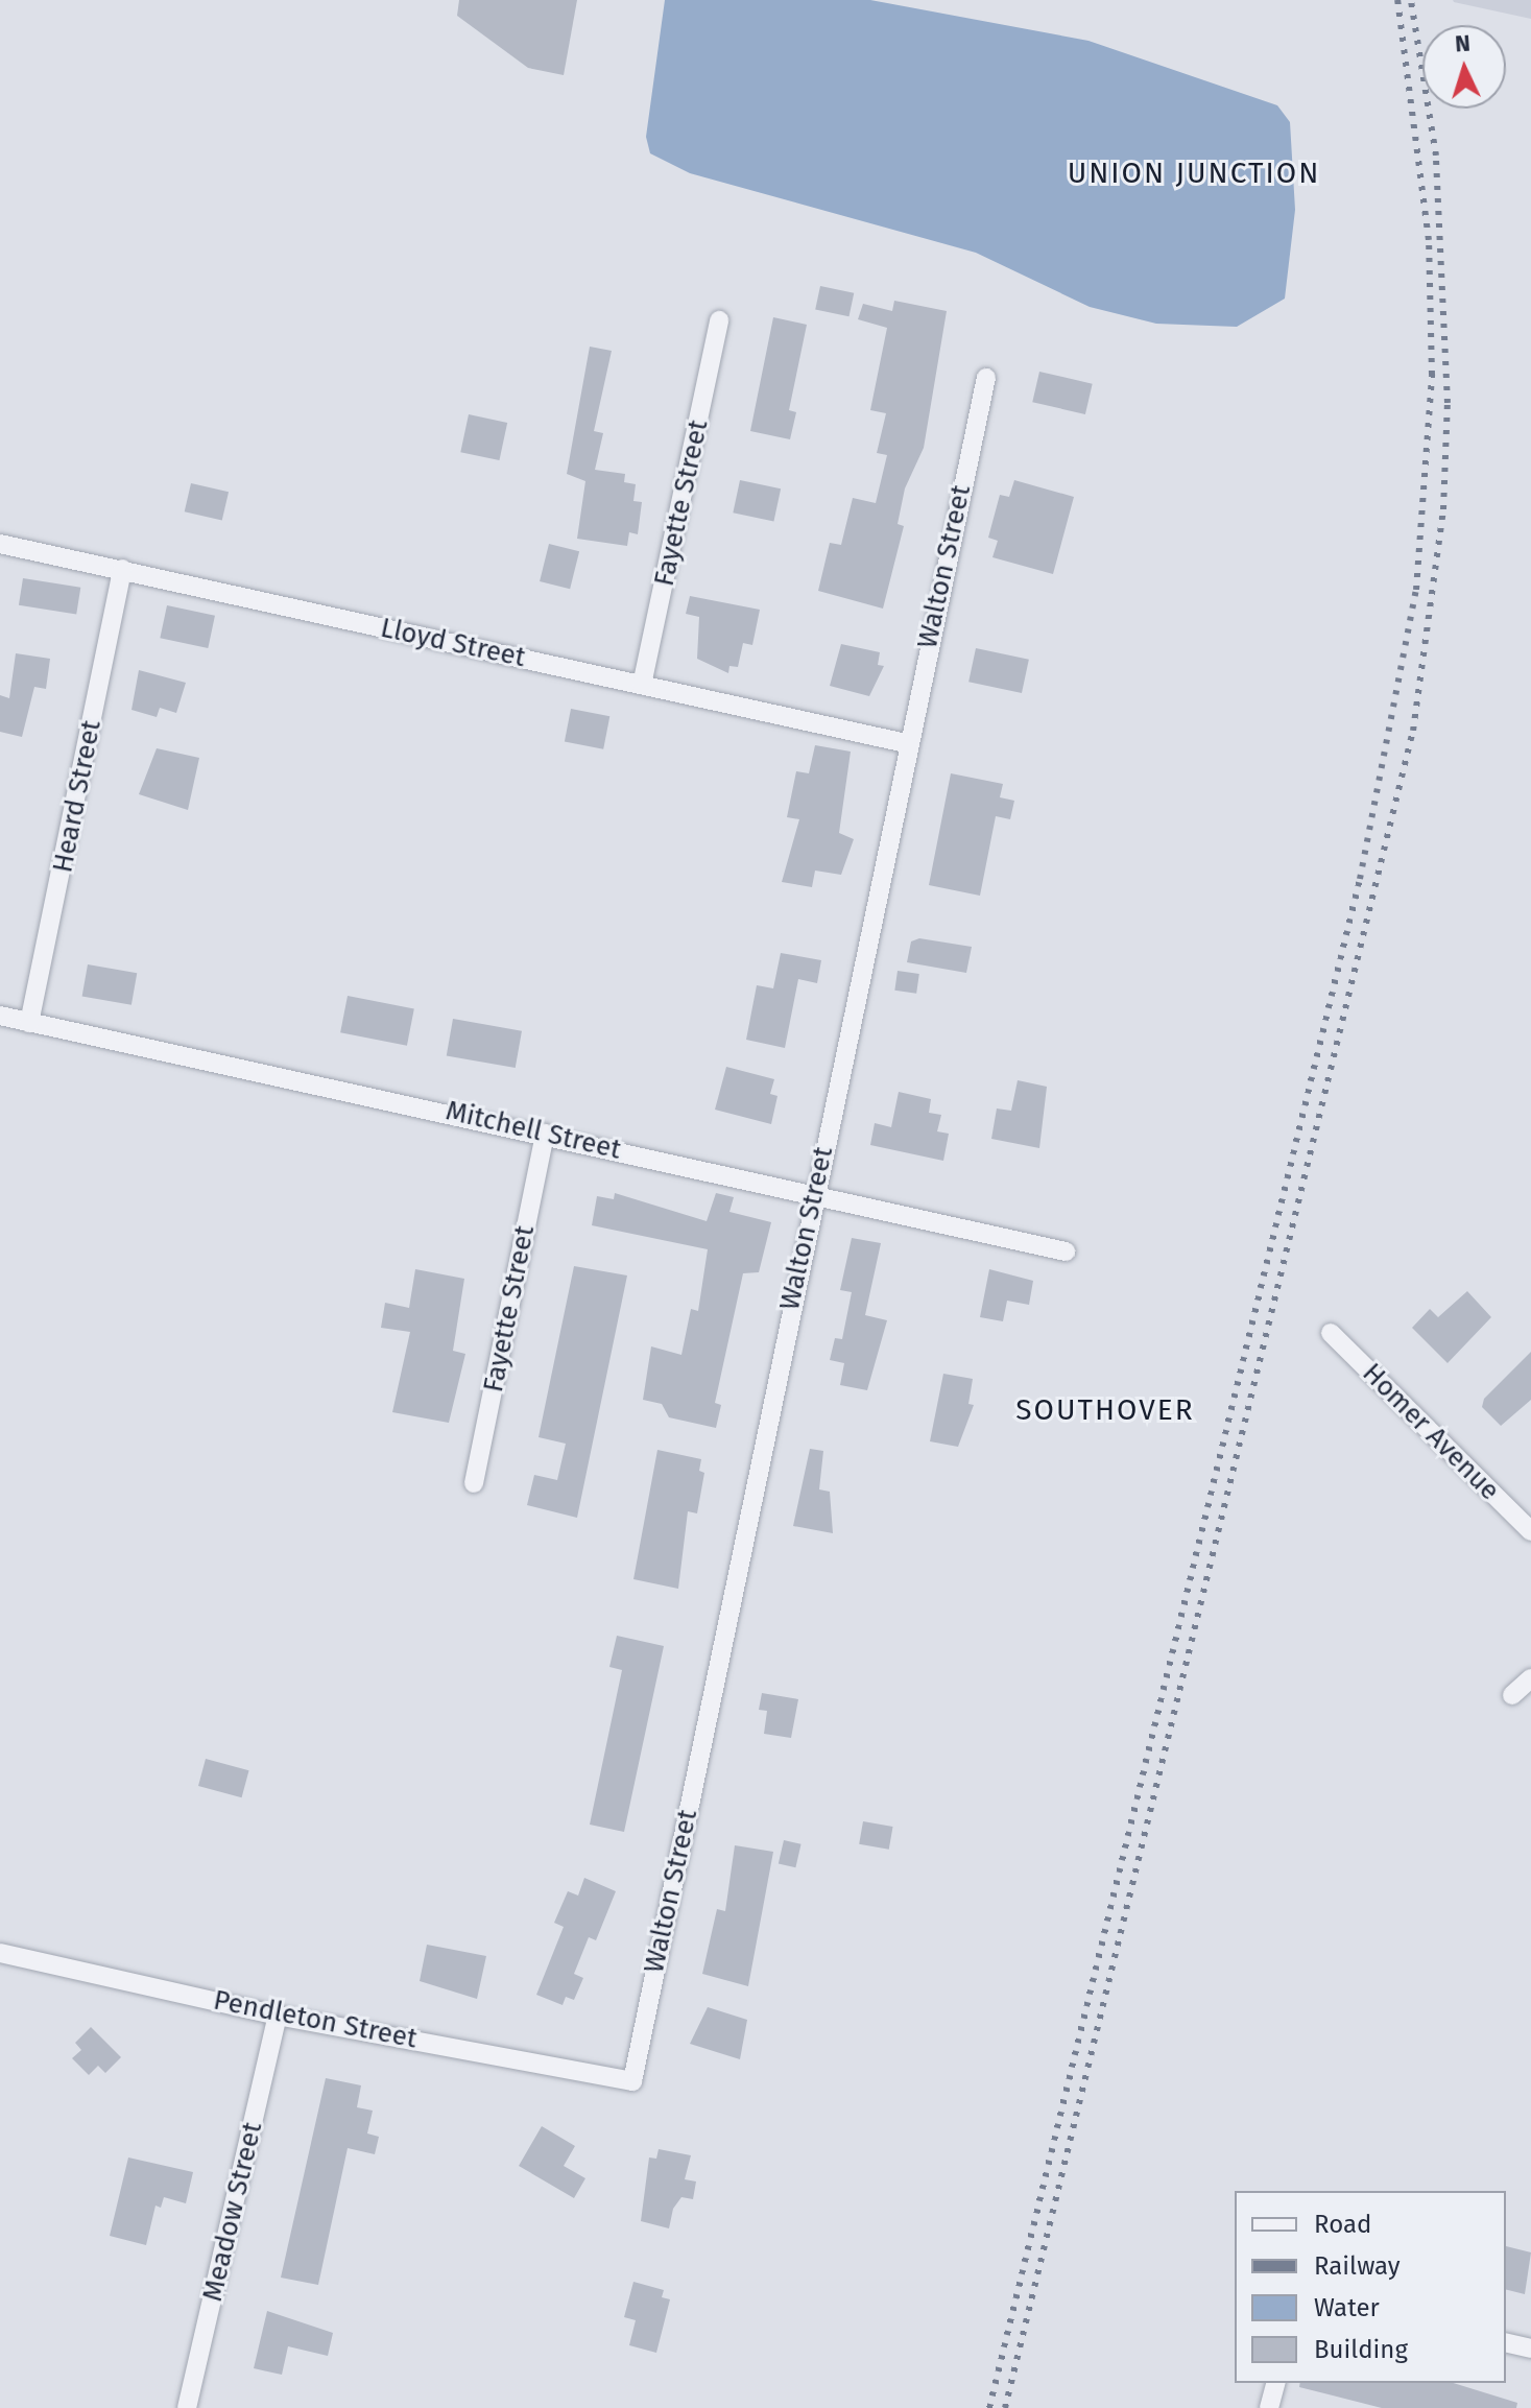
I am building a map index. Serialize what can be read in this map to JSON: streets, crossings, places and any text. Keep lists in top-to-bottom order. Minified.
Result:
{"streets":{"street":["Fayette Street","Walton Street","Lloyd Street","Heard Street","Mitchell Street","Homer Avenue","Pendleton Street","Meadow Street"]},"crossings":[["Fayette Street","Lloyd Street"],["Fayette Street","Mitchell Street"],["Walton Street","Lloyd Street"],["Walton Street","Mitchell Street"],["Walton Street","Pendleton Street"],["Lloyd Street","Heard Street"],["Heard Street","Mitchell Street"],["Pendleton Street","Meadow Street"]],"districts":["UNION JUNCTION","SOUTHOVER"],"legend":["Road","Railway","Water","Building"],"north":"top"}
